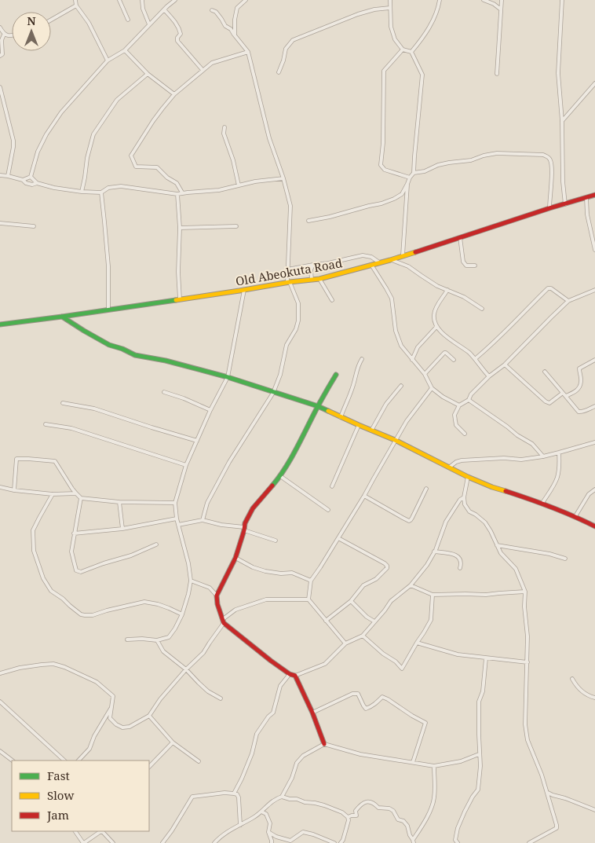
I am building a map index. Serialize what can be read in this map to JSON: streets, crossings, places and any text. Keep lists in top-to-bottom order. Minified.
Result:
{"streets":{"main road":["Old Abeokuta Road"]},"legend":["Fast","Slow","Jam"],"north":"top"}
